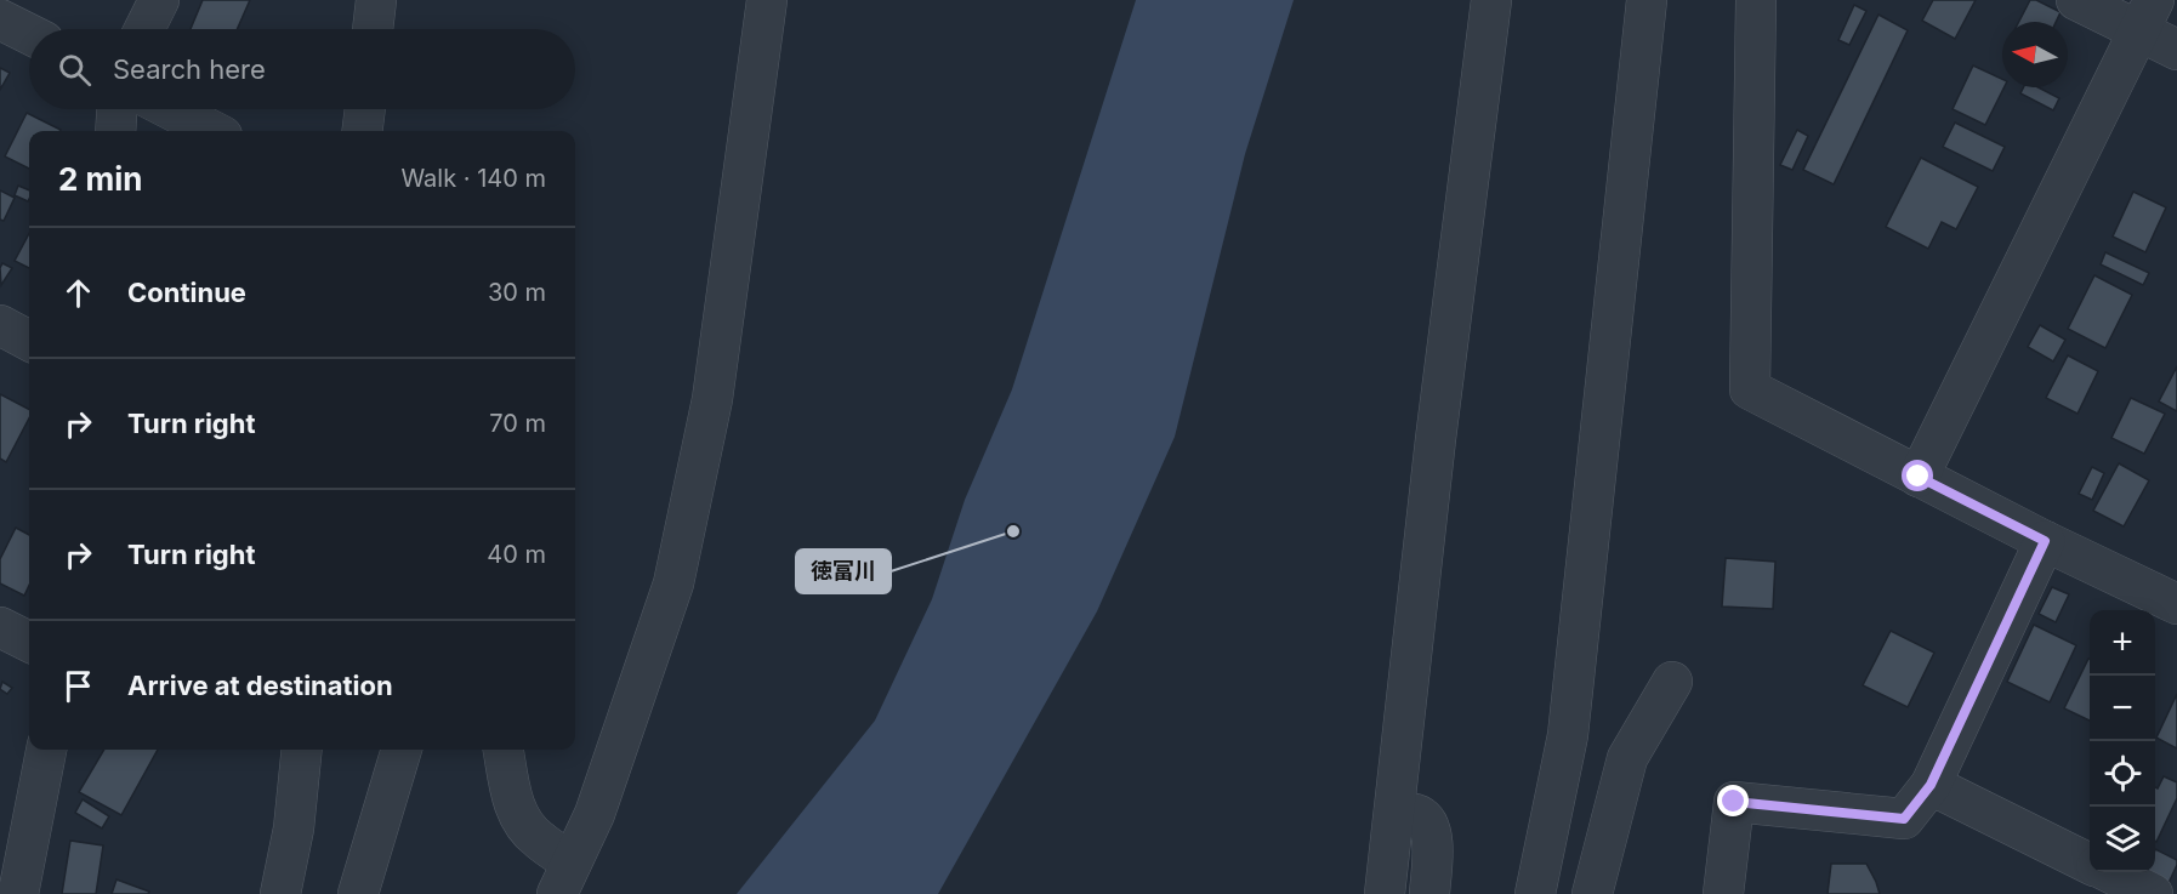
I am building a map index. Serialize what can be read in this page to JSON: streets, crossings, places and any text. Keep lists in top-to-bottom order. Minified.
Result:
{"places":["徳富川"],"north":"left","page":{"search":"Search here","heading":["2 min","Walk · 140 m"],"list":[["Continue","30 m"],["Turn right","70 m"],["Turn right","40 m"],"Arrive at destination"],"map_buttons":["+","−"]}}
